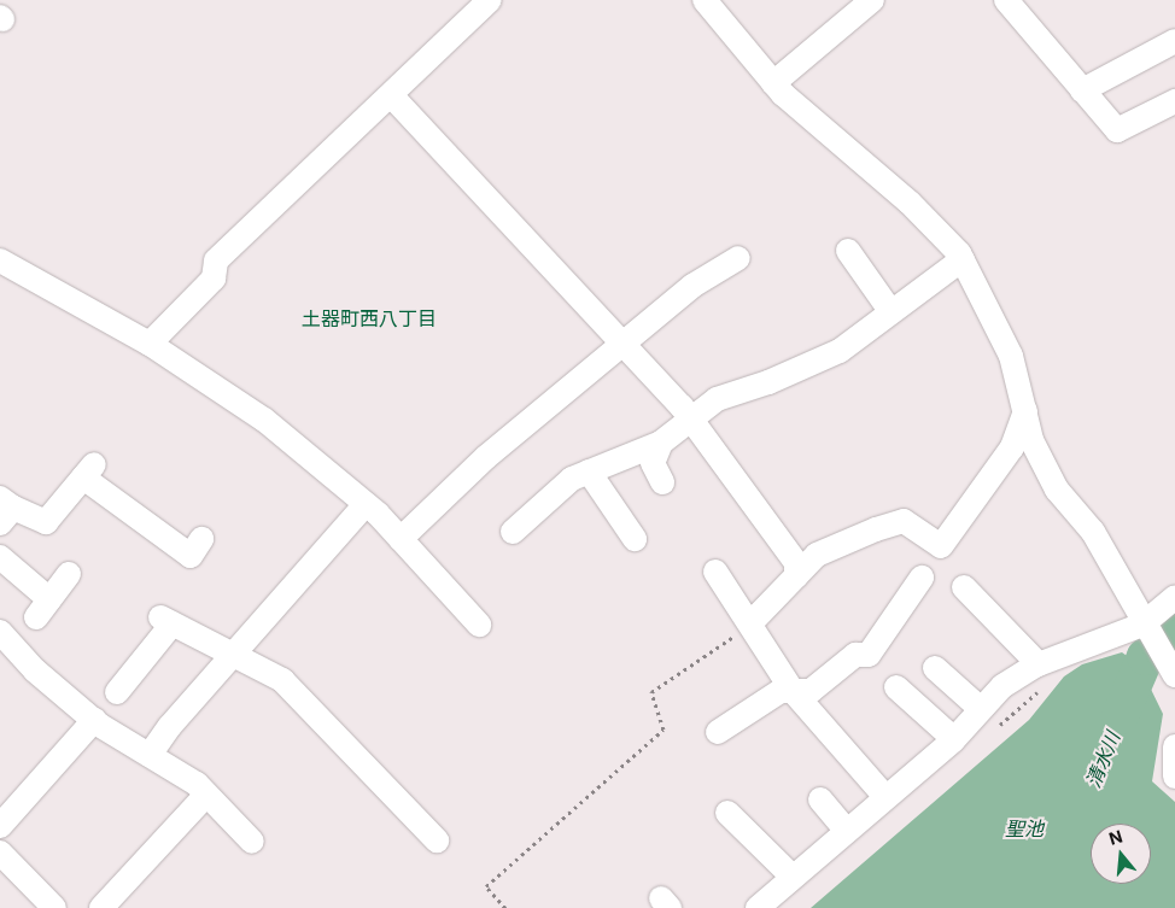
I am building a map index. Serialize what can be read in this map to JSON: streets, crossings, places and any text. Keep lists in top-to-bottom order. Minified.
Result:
{"districts":["土器町西八丁目"],"water":["清水川","聖池"],"north":"top"}
